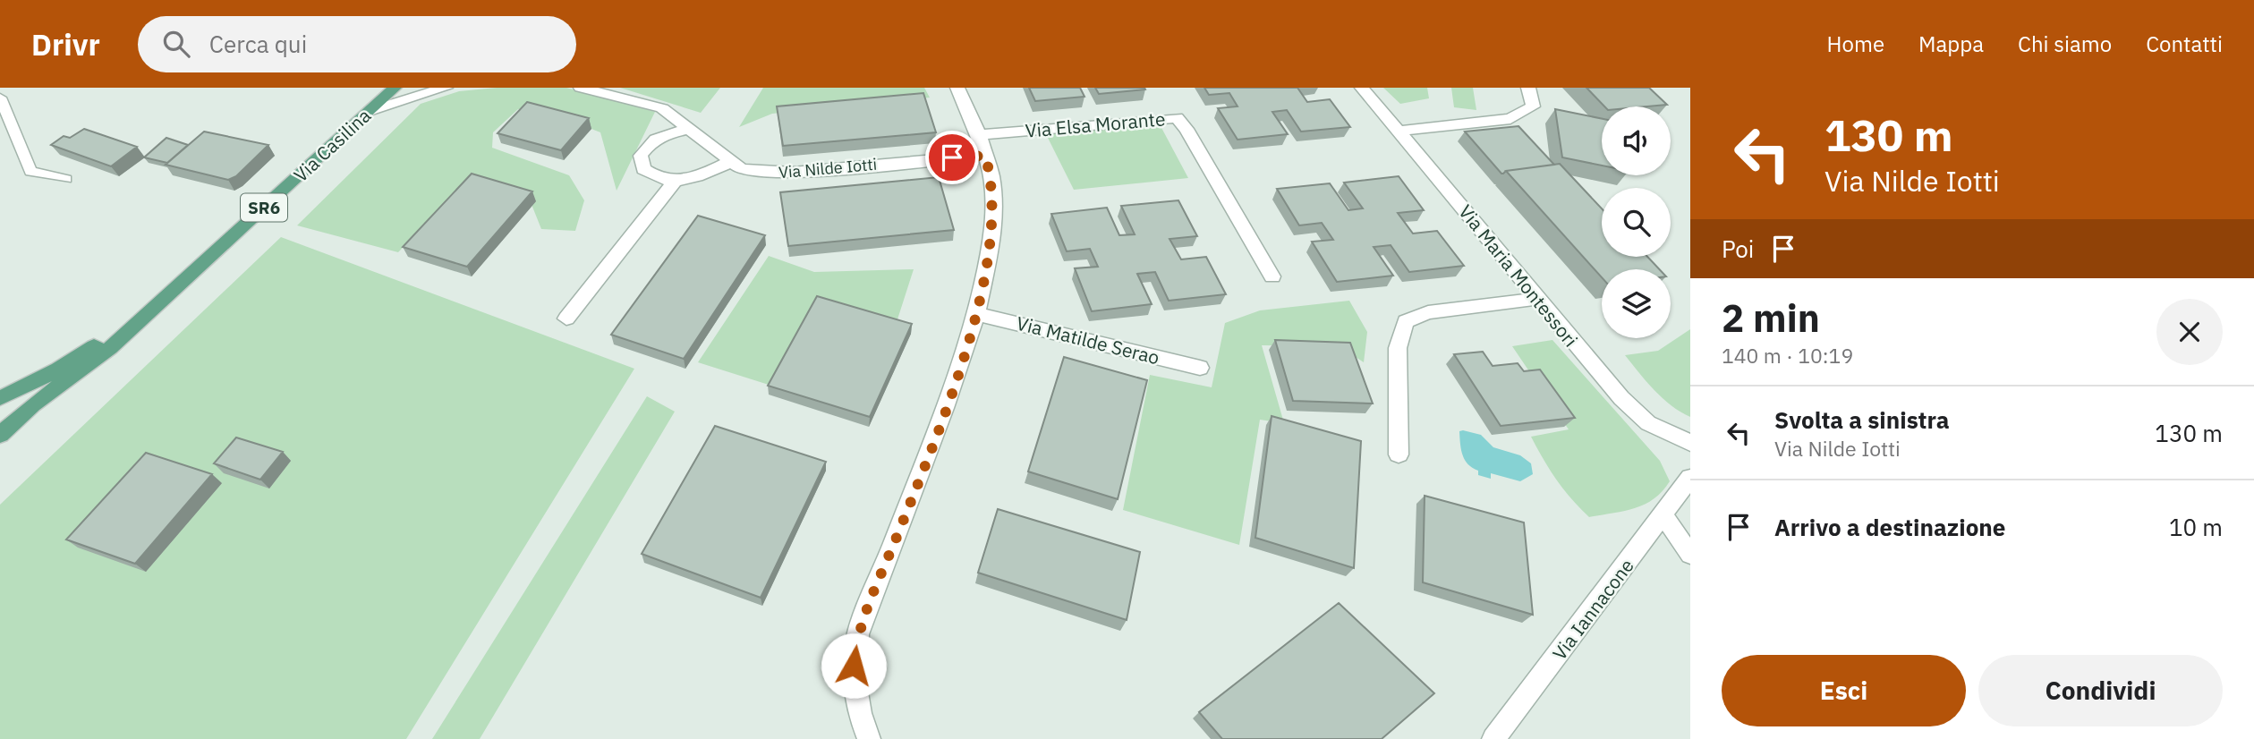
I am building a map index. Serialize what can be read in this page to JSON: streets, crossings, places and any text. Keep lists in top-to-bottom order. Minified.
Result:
{"streets":{"main road":["Via Casilina","SR6"],"street":["Via Elsa Morante","Via Nilde Iotti","Via Maria Montessori","Via Matilde Serao","Via Iannacone"]},"page":{"header":"Drivr","search":"Cerca qui","nav":["Home","Mappa","Chi siamo","Contatti"],"turn":["130 m","Via Nilde Iotti"],"then":"Poi","heading":["2 min","140 m · 10:19"],"list":[{"name":"Svolta a sinistra","note":"Via Nilde Iotti","value":"130 m"},{"name":"Arrivo a destinazione","value":"10 m"}],"buttons":["Esci","Condividi"]}}
